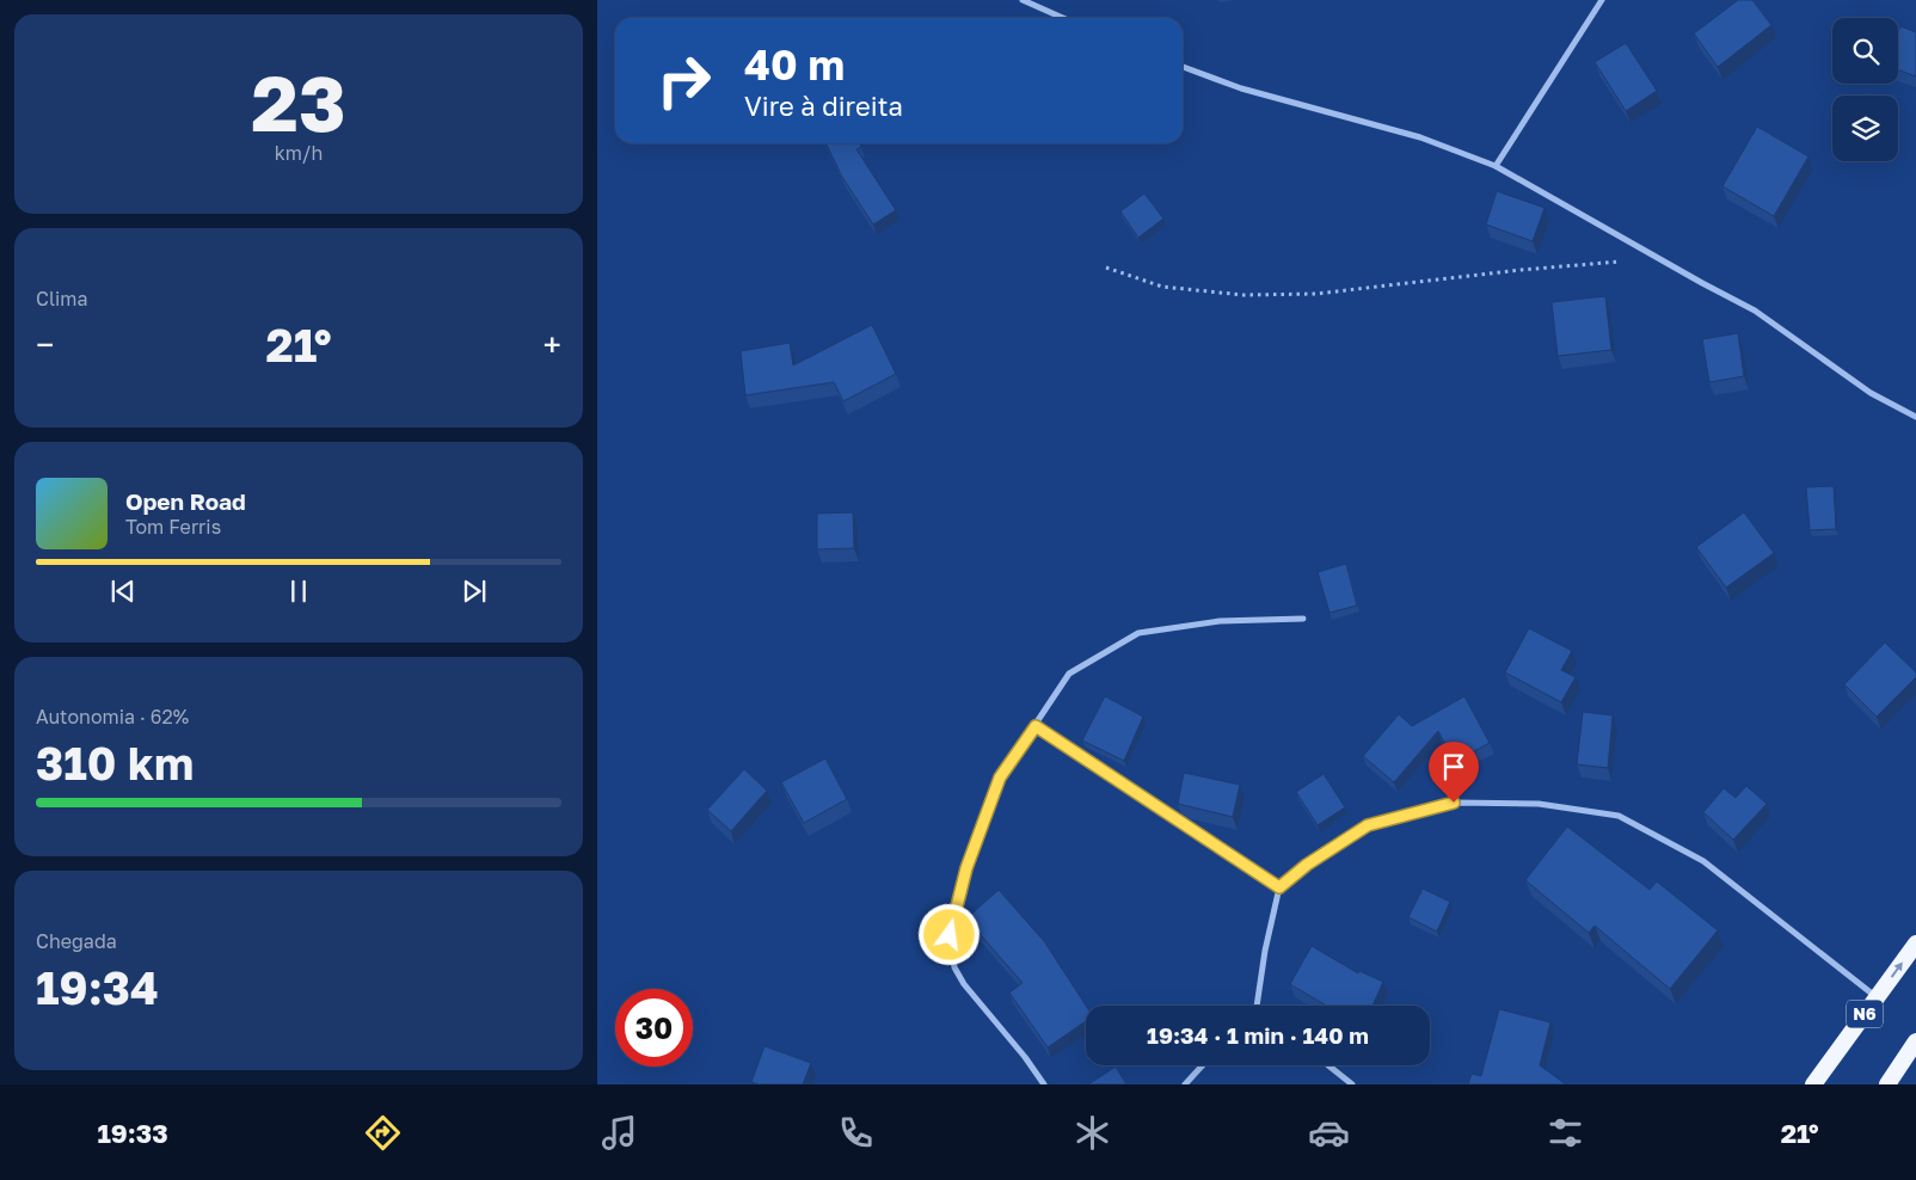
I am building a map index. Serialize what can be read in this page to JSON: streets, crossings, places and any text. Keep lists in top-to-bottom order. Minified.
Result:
{"streets":{"highway":["N6"]},"page":{"tile":[["23","km/h"],"Clima",["Autonomia · 62%","310 km"],["Chegada","19:34"]],"turn":["40 m","Vire à direita"],"heat":["−","21°","+"],"song":["Open Road","Tom Ferris"],"limit":"30","trip":"19:34 · 1 min · 140 m","tabs":["19:33","21°"]}}
